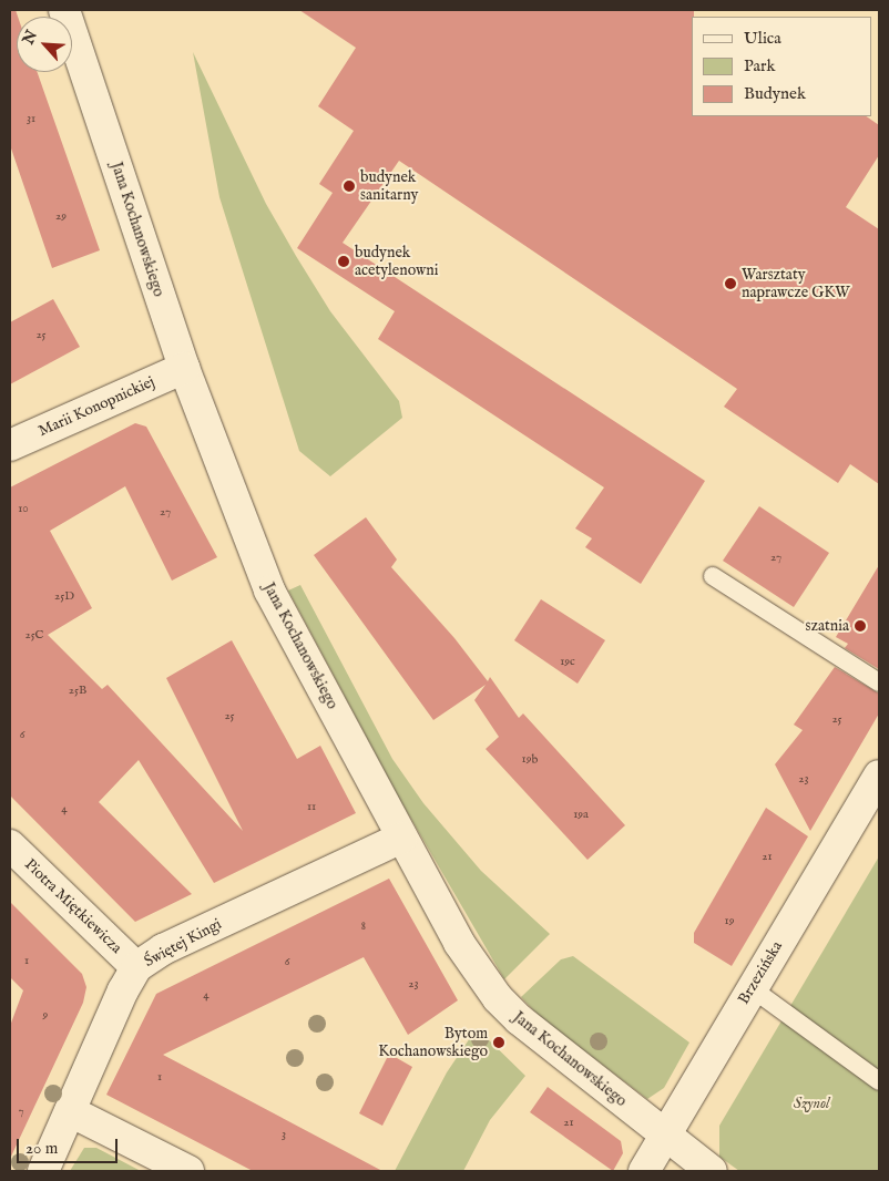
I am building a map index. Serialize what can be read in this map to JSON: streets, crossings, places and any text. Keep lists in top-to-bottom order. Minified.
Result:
{"streets":{"street":["Jana Kochanowskiego","Marii Konopnickiej","Piotra Miętkiewicza","Świętej Kingi","Brzezińska"]},"crossings":[["Jana Kochanowskiego","Marii Konopnickiej"],["Jana Kochanowskiego","Świętej Kingi"],["Jana Kochanowskiego","Brzezińska"],["Piotra Miętkiewicza","Świętej Kingi"]],"parks":["Szynol"],"places":["budynek sanitarny","budynek acetylenowni","Warsztaty naprawcze GKW","szatnia","Bytom Kochanowskiego"],"house_numbers":["31","29","25","10","27","27","25D","25C","19c","25B","25","25","6","19b","23","11","4","19a","21","19","8","1","6","23","4","9","1","7","21","3"],"legend":["Ulica","Park","Budynek"],"scale_bar":"20 m","north":"top left"}
